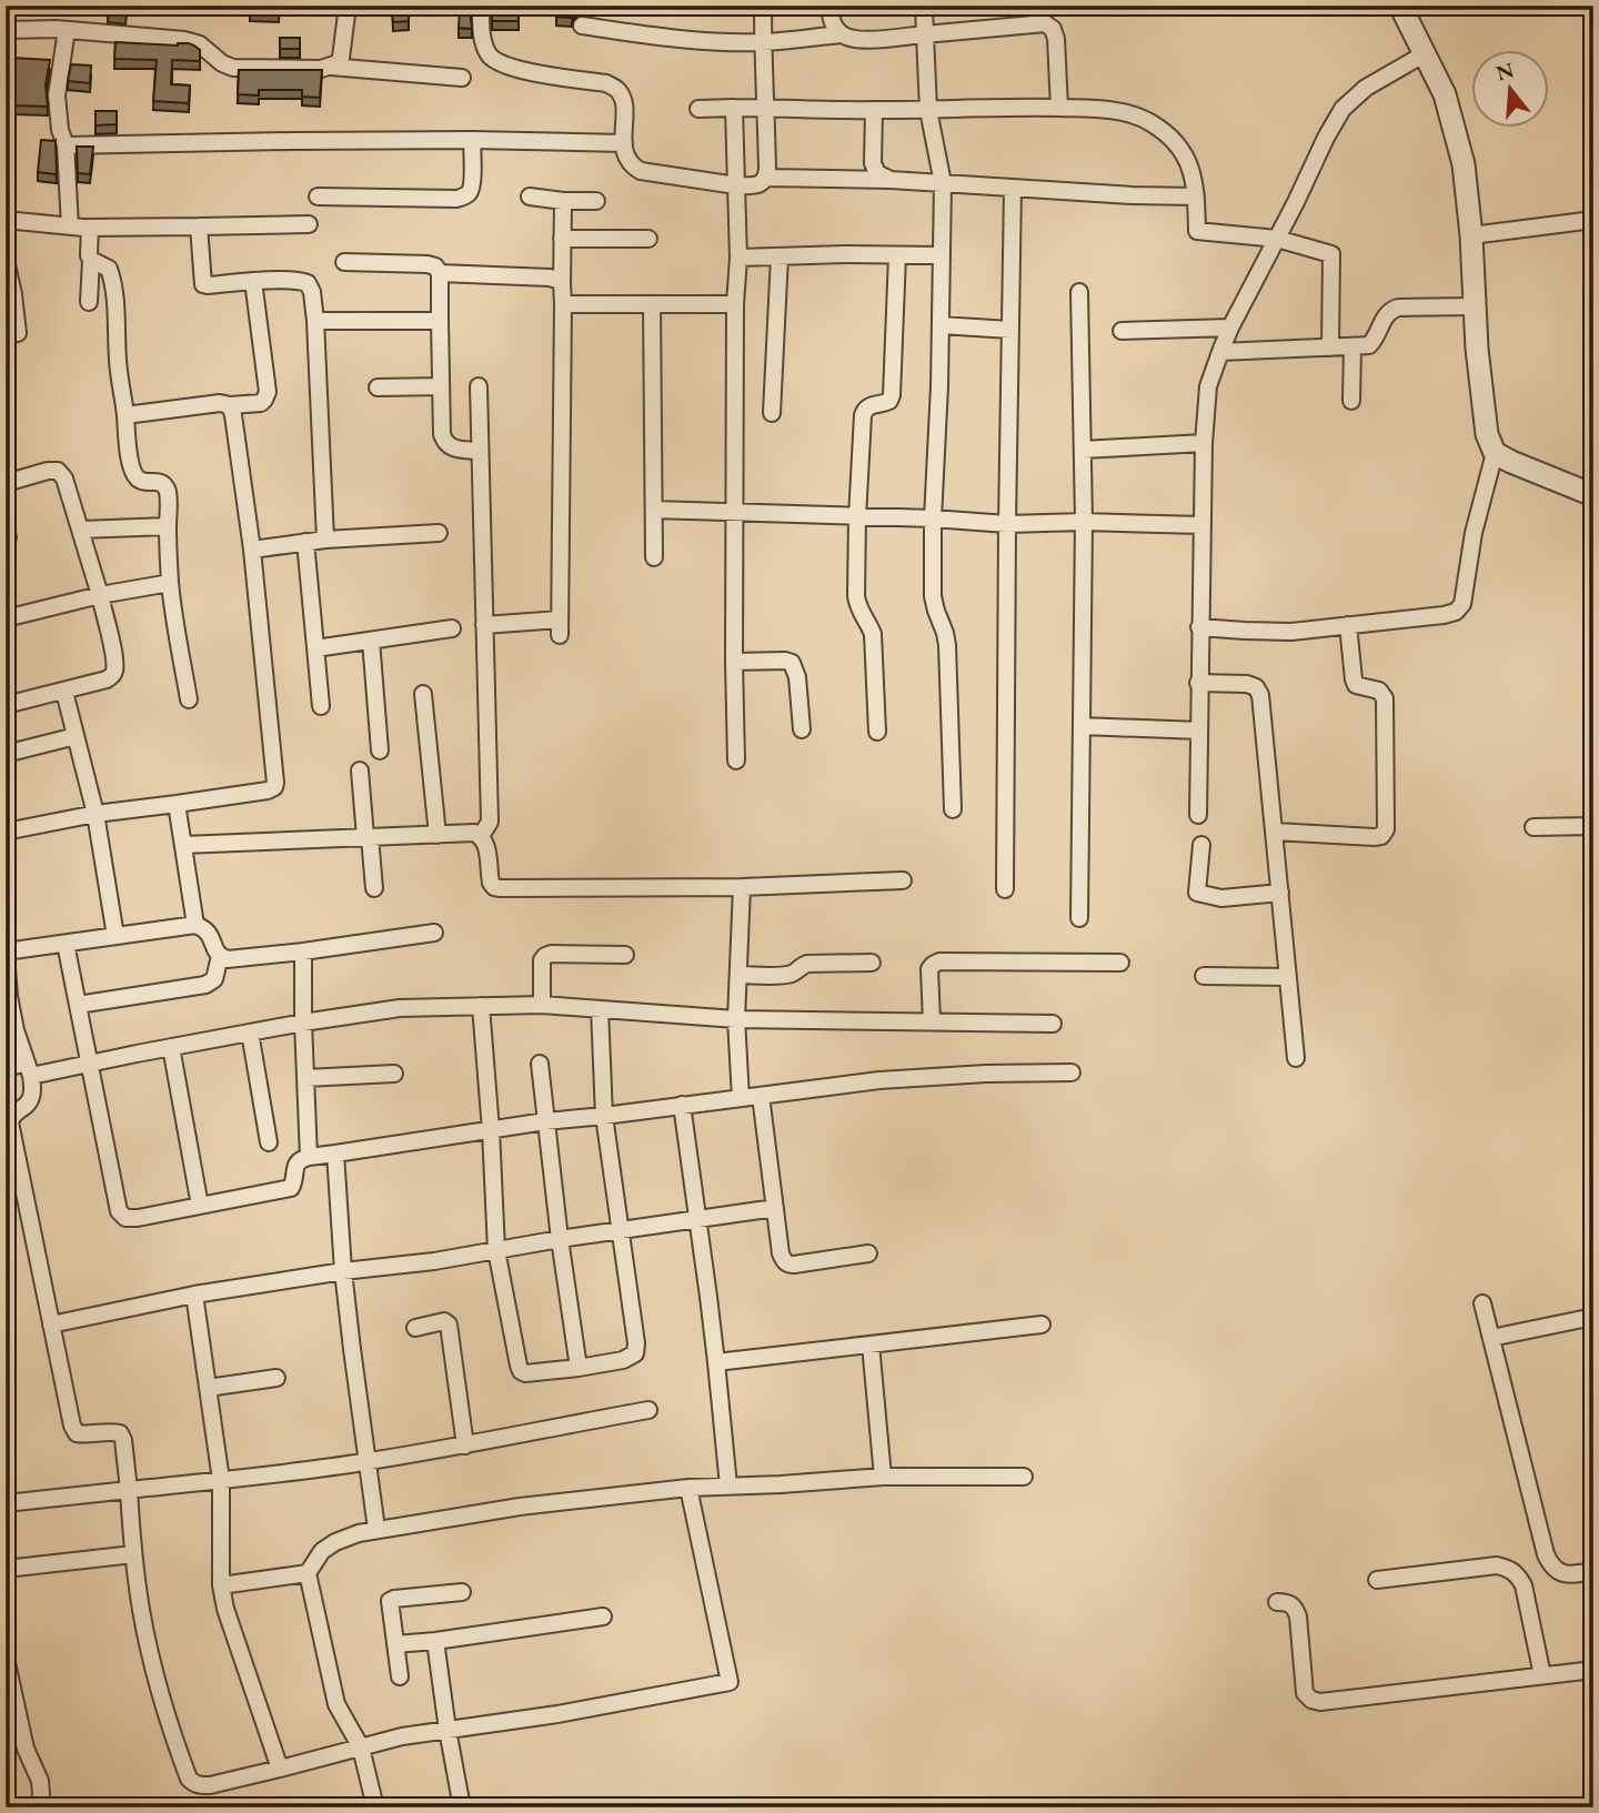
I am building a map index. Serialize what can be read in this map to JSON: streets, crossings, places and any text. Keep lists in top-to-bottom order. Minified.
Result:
{"north":"top"}
